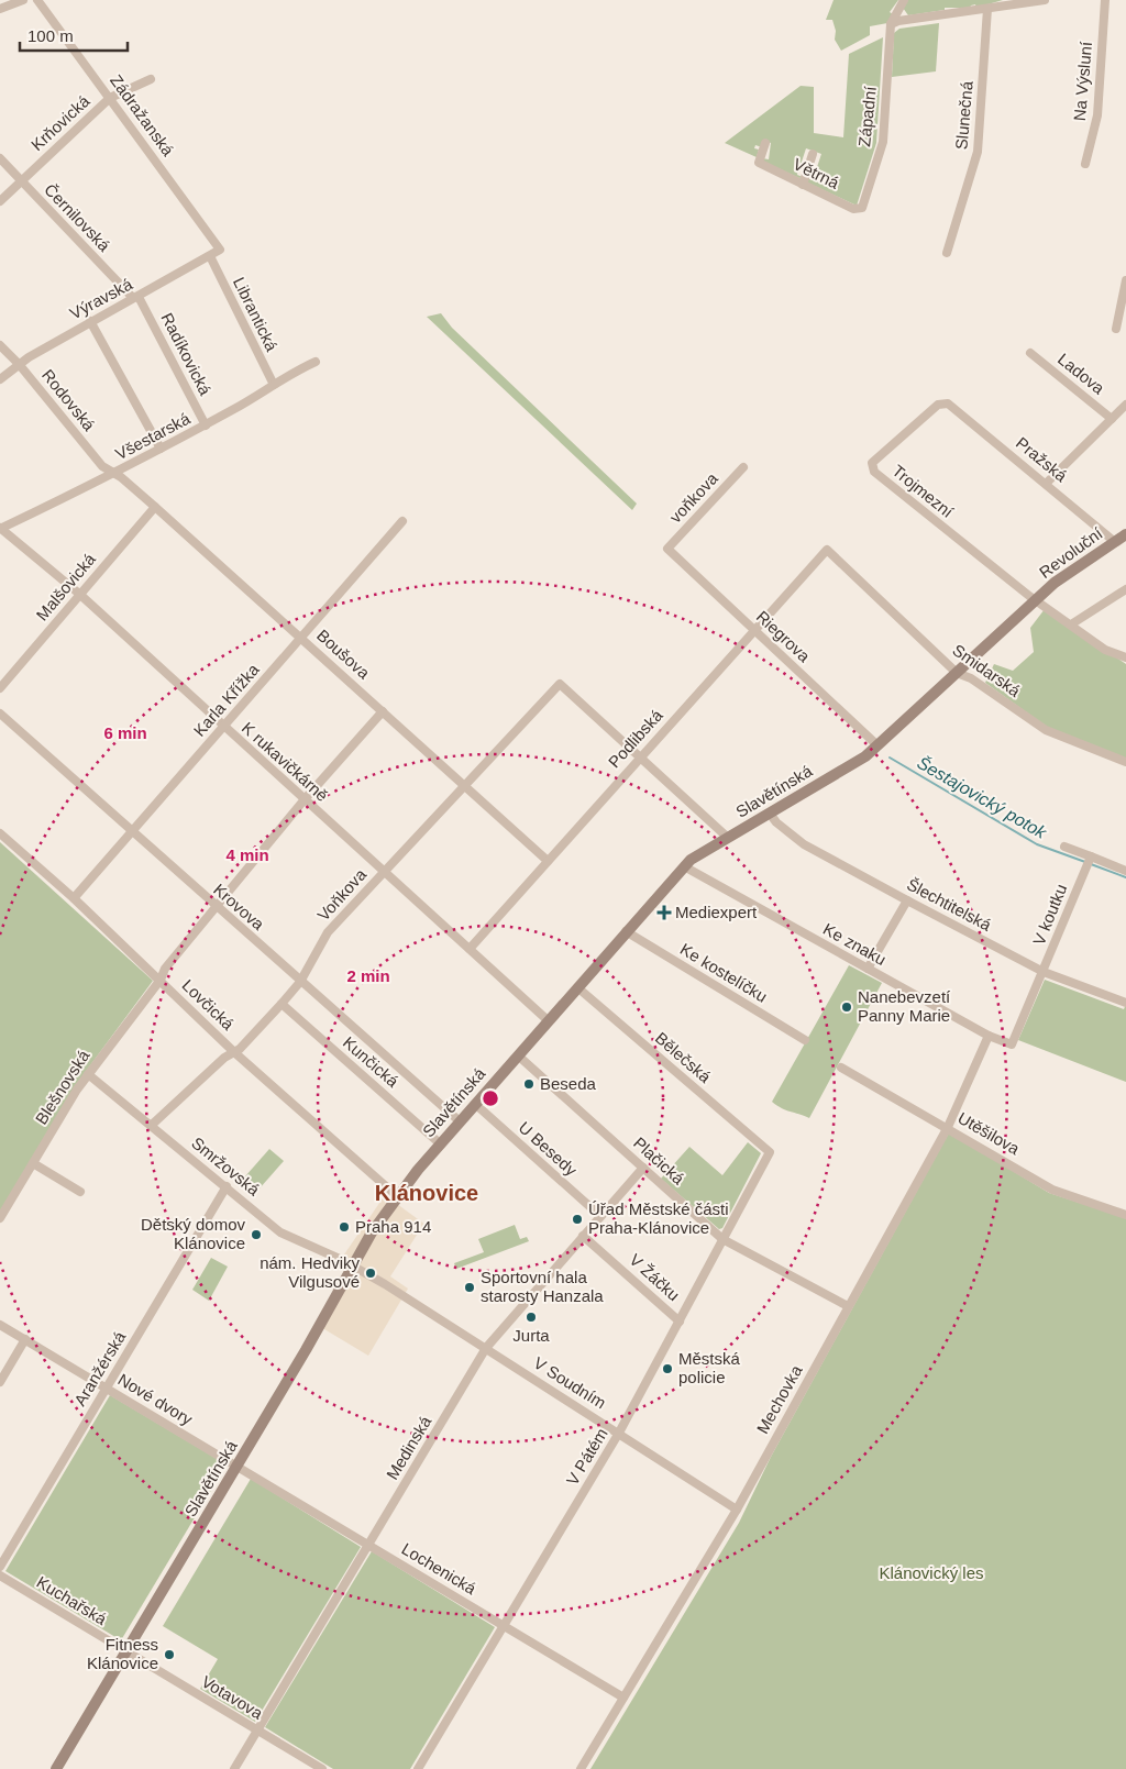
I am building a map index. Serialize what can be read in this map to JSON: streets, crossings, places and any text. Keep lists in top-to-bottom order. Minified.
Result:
{"streets":{"street":["Na Výsluní","Zádražanská","Slunečná","Západní","Krňovická","Větrná","Černilovská","Výravská","Librantická","Radíkovická","Ladova","Rodovská","Všestarská","Pražská","Trojmezní","voňkova","Revoluční","Malšovická","Riegrova","Boušova","Smidarská","Karla Křížka","Podlibská","K rukavičkárně","Slavětínská","Voňkova","Šlechtitelská","Krovova","V koutku","Ke znaku","Ke kostelíčku","Lovčická","Bělečská","Kunčická","Blešnovská","Utěšilova","U Besedy","Plačická","Smržovská","V Žáčku","Aranžérská","V Soudním","Nové dvory","Mechovka","Medinská","V Pátém","Lochenická","Kuchařská","Votavova"]},"crossings":[["Zádražanská","Krňovická"],["Zádražanská","Výravská"],["Západní","Větrná"],["Krňovická","Černilovská"],["Černilovská","Výravská"],["Černilovská","Radíkovická"],["Výravská","Librantická"],["Výravská","Radíkovická"],["Výravská","Rodovská"],["Librantická","Všestarská"],["Radíkovická","Všestarská"],["Rodovská","Všestarská"],["Rodovská","Boušova"],["Všestarská","Boušova"],["Všestarská","K rukavičkárně"],["Pražská","Trojmezní"],["Pražská","Revoluční"],["Trojmezní","Revoluční"],["Trojmezní","Slavětínská"],["voňkova","Riegrova"],["Revoluční","Slavětínská"],["Malšovická","Boušova"],["Malšovická","K rukavičkárně"],["Riegrova","Podlibská"],["Riegrova","Slavětínská"],["Boušova","Karla Křížka"],["Boušova","Podlibská"],["Boušova","Voňkova"],["Boušova","Blešnovská"],["Smidarská","Podlibská"],["Smidarská","Slavětínská"],["Karla Křížka","K rukavičkárně"],["Karla Křížka","Krovova"],["Karla Křížka","Lovčická"],["Podlibská","K rukavičkárně"],["Podlibská","Voňkova"],["K rukavičkárně","Slavětínská"],["K rukavičkárně","Voňkova"],["K rukavičkárně","Blešnovská"],["Slavětínská","Šlechtitelská"],["Slavětínská","Krovova"],["Slavětínská","Ke znaku"],["Slavětínská","Ke kostelíčku"],["Slavětínská","Lovčická"],["Slavětínská","Bělečská"],["Slavětínská","Kunčická"],["Slavětínská","U Besedy"],["Slavětínská","Plačická"],["Slavětínská","Smržovská"],["Slavětínská","Nové dvory"],["Slavětínská","Lochenická"],["Slavětínská","Kuchařská"],["Slavětínská","Votavova"],["Voňkova","Krovova"],["Voňkova","Lovčická"],["Voňkova","Kunčická"],["Voňkova","Smržovská"],["Šlechtitelská","V koutku"],["Krovova","Blešnovská"],["V koutku","Ke znaku"],["Ke znaku","Mechovka"],["Lovčická","Blešnovská"],["Bělečská","V Pátém"],["Blešnovská","Smržovská"],["Utěšilova","Mechovka"],["U Besedy","Medinská"],["Plačická","Mechovka"],["Plačická","Medinská"],["Plačická","V Pátém"],["Smržovská","Aranžérská"],["Smržovská","V Soudním"],["V Žáčku","Medinská"],["V Žáčku","V Pátém"],["Aranžérská","Nové dvory"],["V Soudním","Mechovka"],["V Soudním","Medinská"],["V Soudním","V Pátém"],["Nové dvory","Lochenická"],["Mechovka","Lochenická"],["Medinská","Lochenická"],["Medinská","Votavova"],["V Pátém","Lochenická"],["Kuchařská","Votavova"]],"districts":["Klánovice"],"water":["Šestajovický potok"],"parks":["Klánovický les"],"places":{"health":["Mediexpert"],"other":["Nanebevzetí Panny Marie","Beseda","Úřad Městské části Praha-Klánovice","Praha 914","Dětský domov Klánovice","nám. Hedviky Vilgusové","Sportovní hala starosty Hanzala","Jurta","Městská policie","Fitness Klánovice"]},"scale_bar":"100 m","rings":["6 min","4 min","2 min"]}
